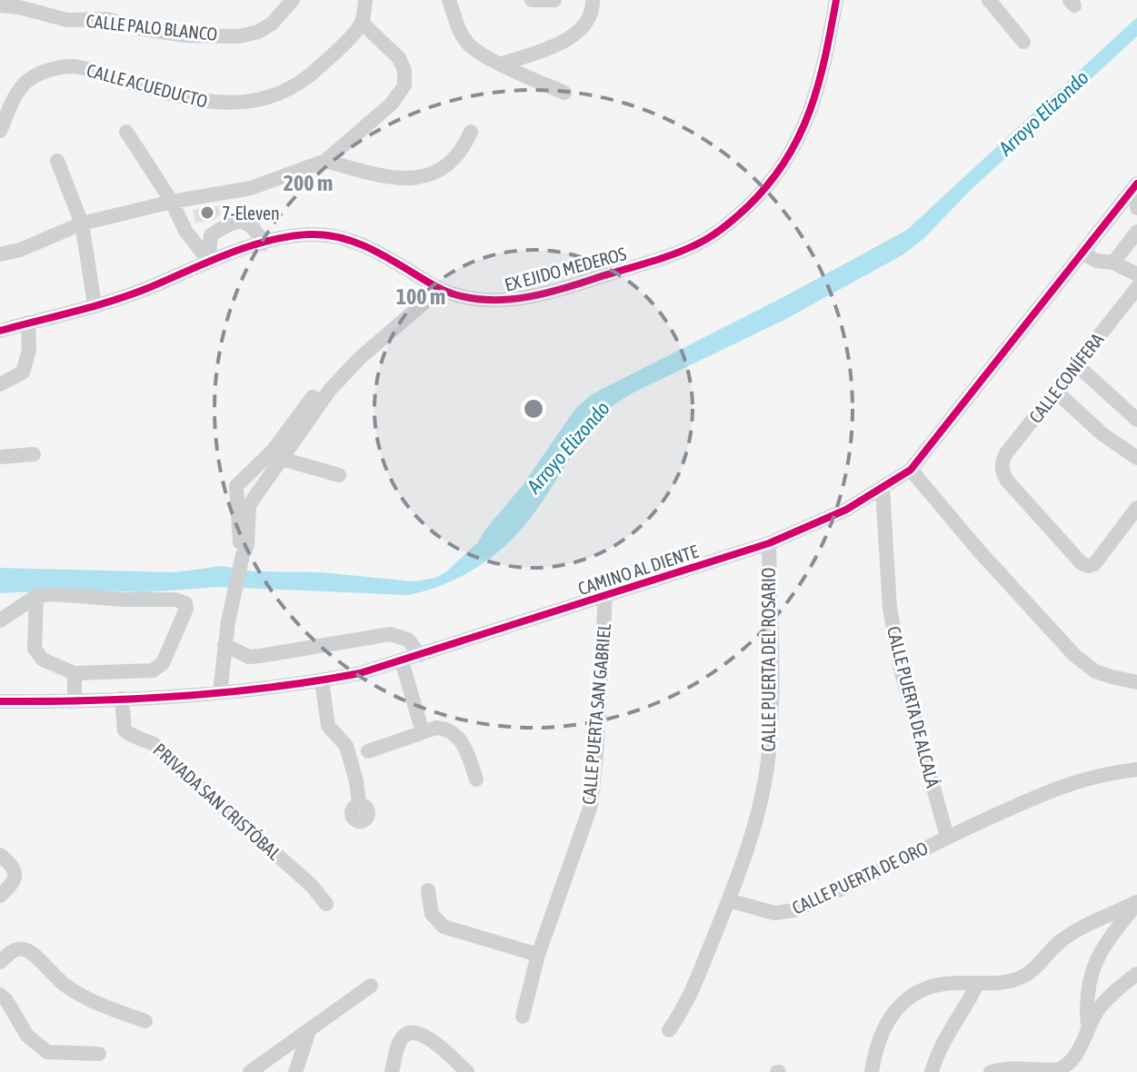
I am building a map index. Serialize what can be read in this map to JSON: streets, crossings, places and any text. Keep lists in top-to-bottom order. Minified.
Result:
{"streets":{"street":["CALLE PALO BLANCO","CALLE ACUEDUCTO","EX EJIDO MEDEROS","CALLE CONÍFERA","CAMINO AL DIENTE","CALLE PUERTA DEL ROSARIO","CALLE PUERTA DE ALCALÁ","CALLE PUERTA SAN GABRIEL","PRIVADA SAN CRISTÓBAL","CALLE PUERTA DE ORO"]},"crossings":[["CAMINO AL DIENTE","CALLE PUERTA DEL ROSARIO"],["CAMINO AL DIENTE","CALLE PUERTA DE ALCALÁ"],["CAMINO AL DIENTE","CALLE PUERTA SAN GABRIEL"],["CAMINO AL DIENTE","PRIVADA SAN CRISTÓBAL"],["CALLE PUERTA DEL ROSARIO","CALLE PUERTA DE ORO"],["CALLE PUERTA DE ALCALÁ","CALLE PUERTA DE ORO"]],"water":["Arroyo Elizondo"],"places":["7-Eleven"],"rings":["200 m","100 m"]}
